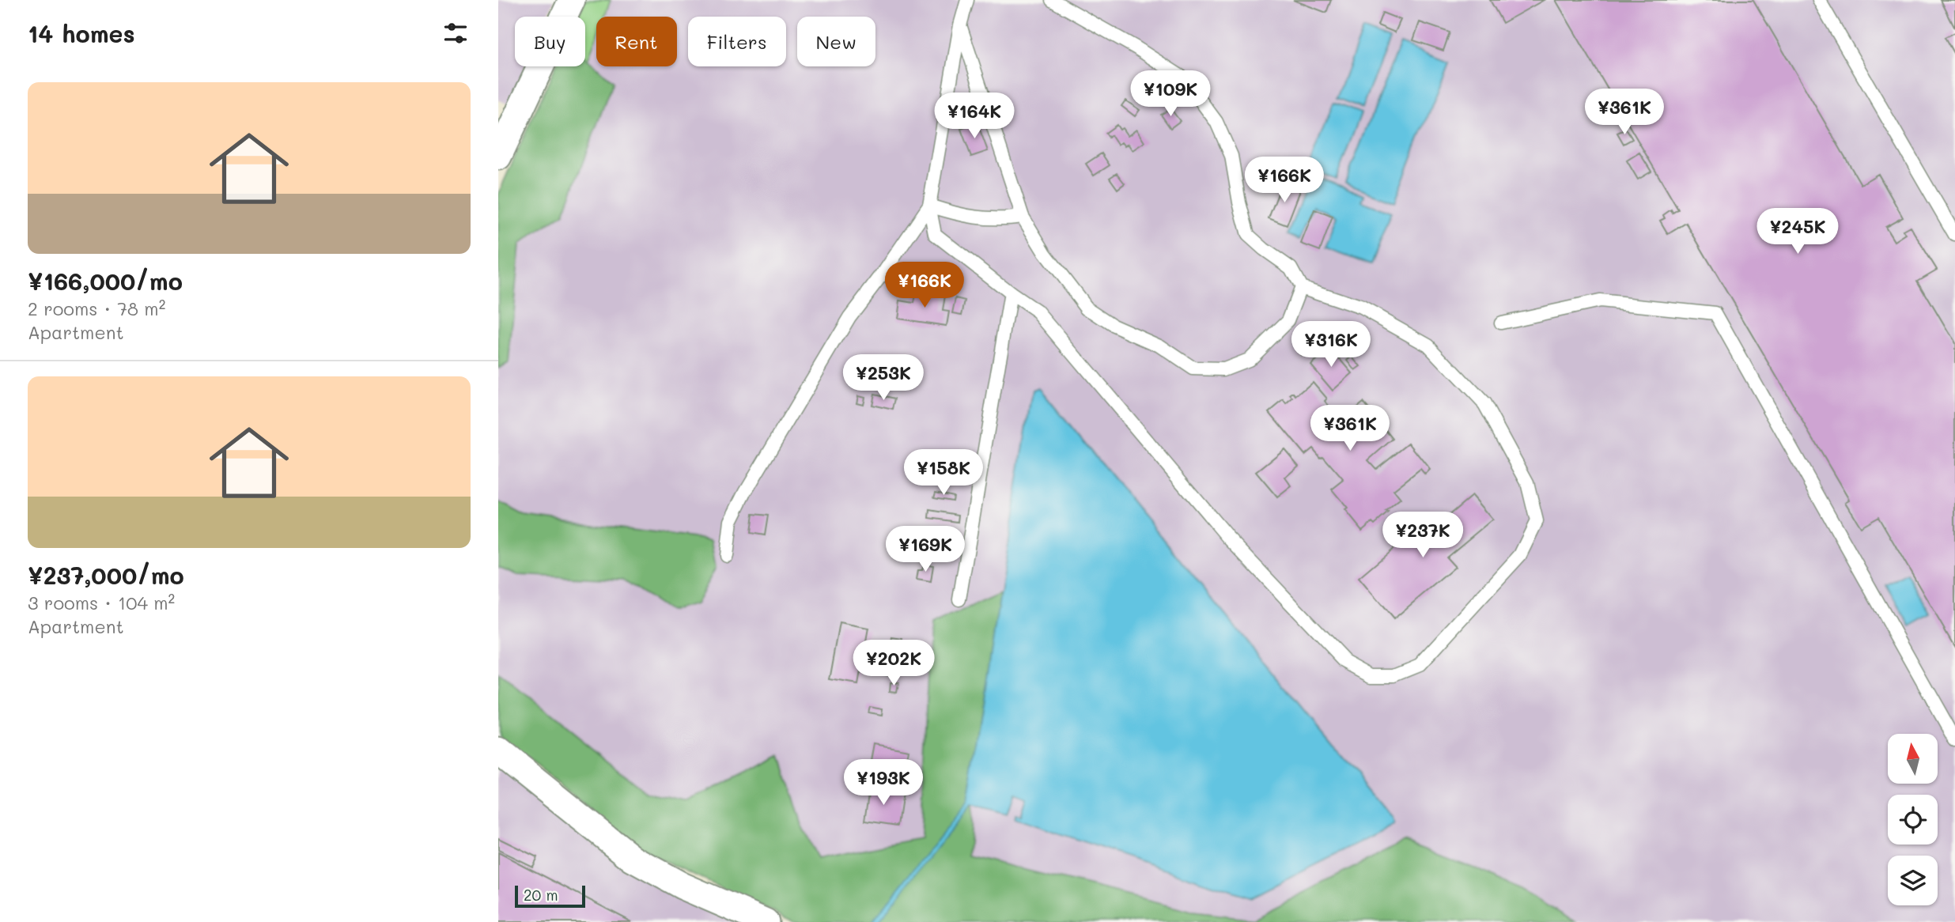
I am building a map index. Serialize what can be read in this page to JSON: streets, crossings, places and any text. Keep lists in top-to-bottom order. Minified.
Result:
{"scale_bar":"20 m","north":"top","page":{"heading":"14 homes","chip":["Buy","Rent","Filters","New"],"list":[{"name":"¥166,000/mo","note":"2 rooms · 78 m² · Apartment"},{"name":"¥237,000/mo","note":"3 rooms · 104 m² · Apartment"}],"price":["¥109K","¥361K","¥164K","¥166K","¥245K","¥166K","¥316K","¥253K","¥361K","¥158K","¥237K","¥169K","¥202K","¥193K"],"scale":"20 m"}}
